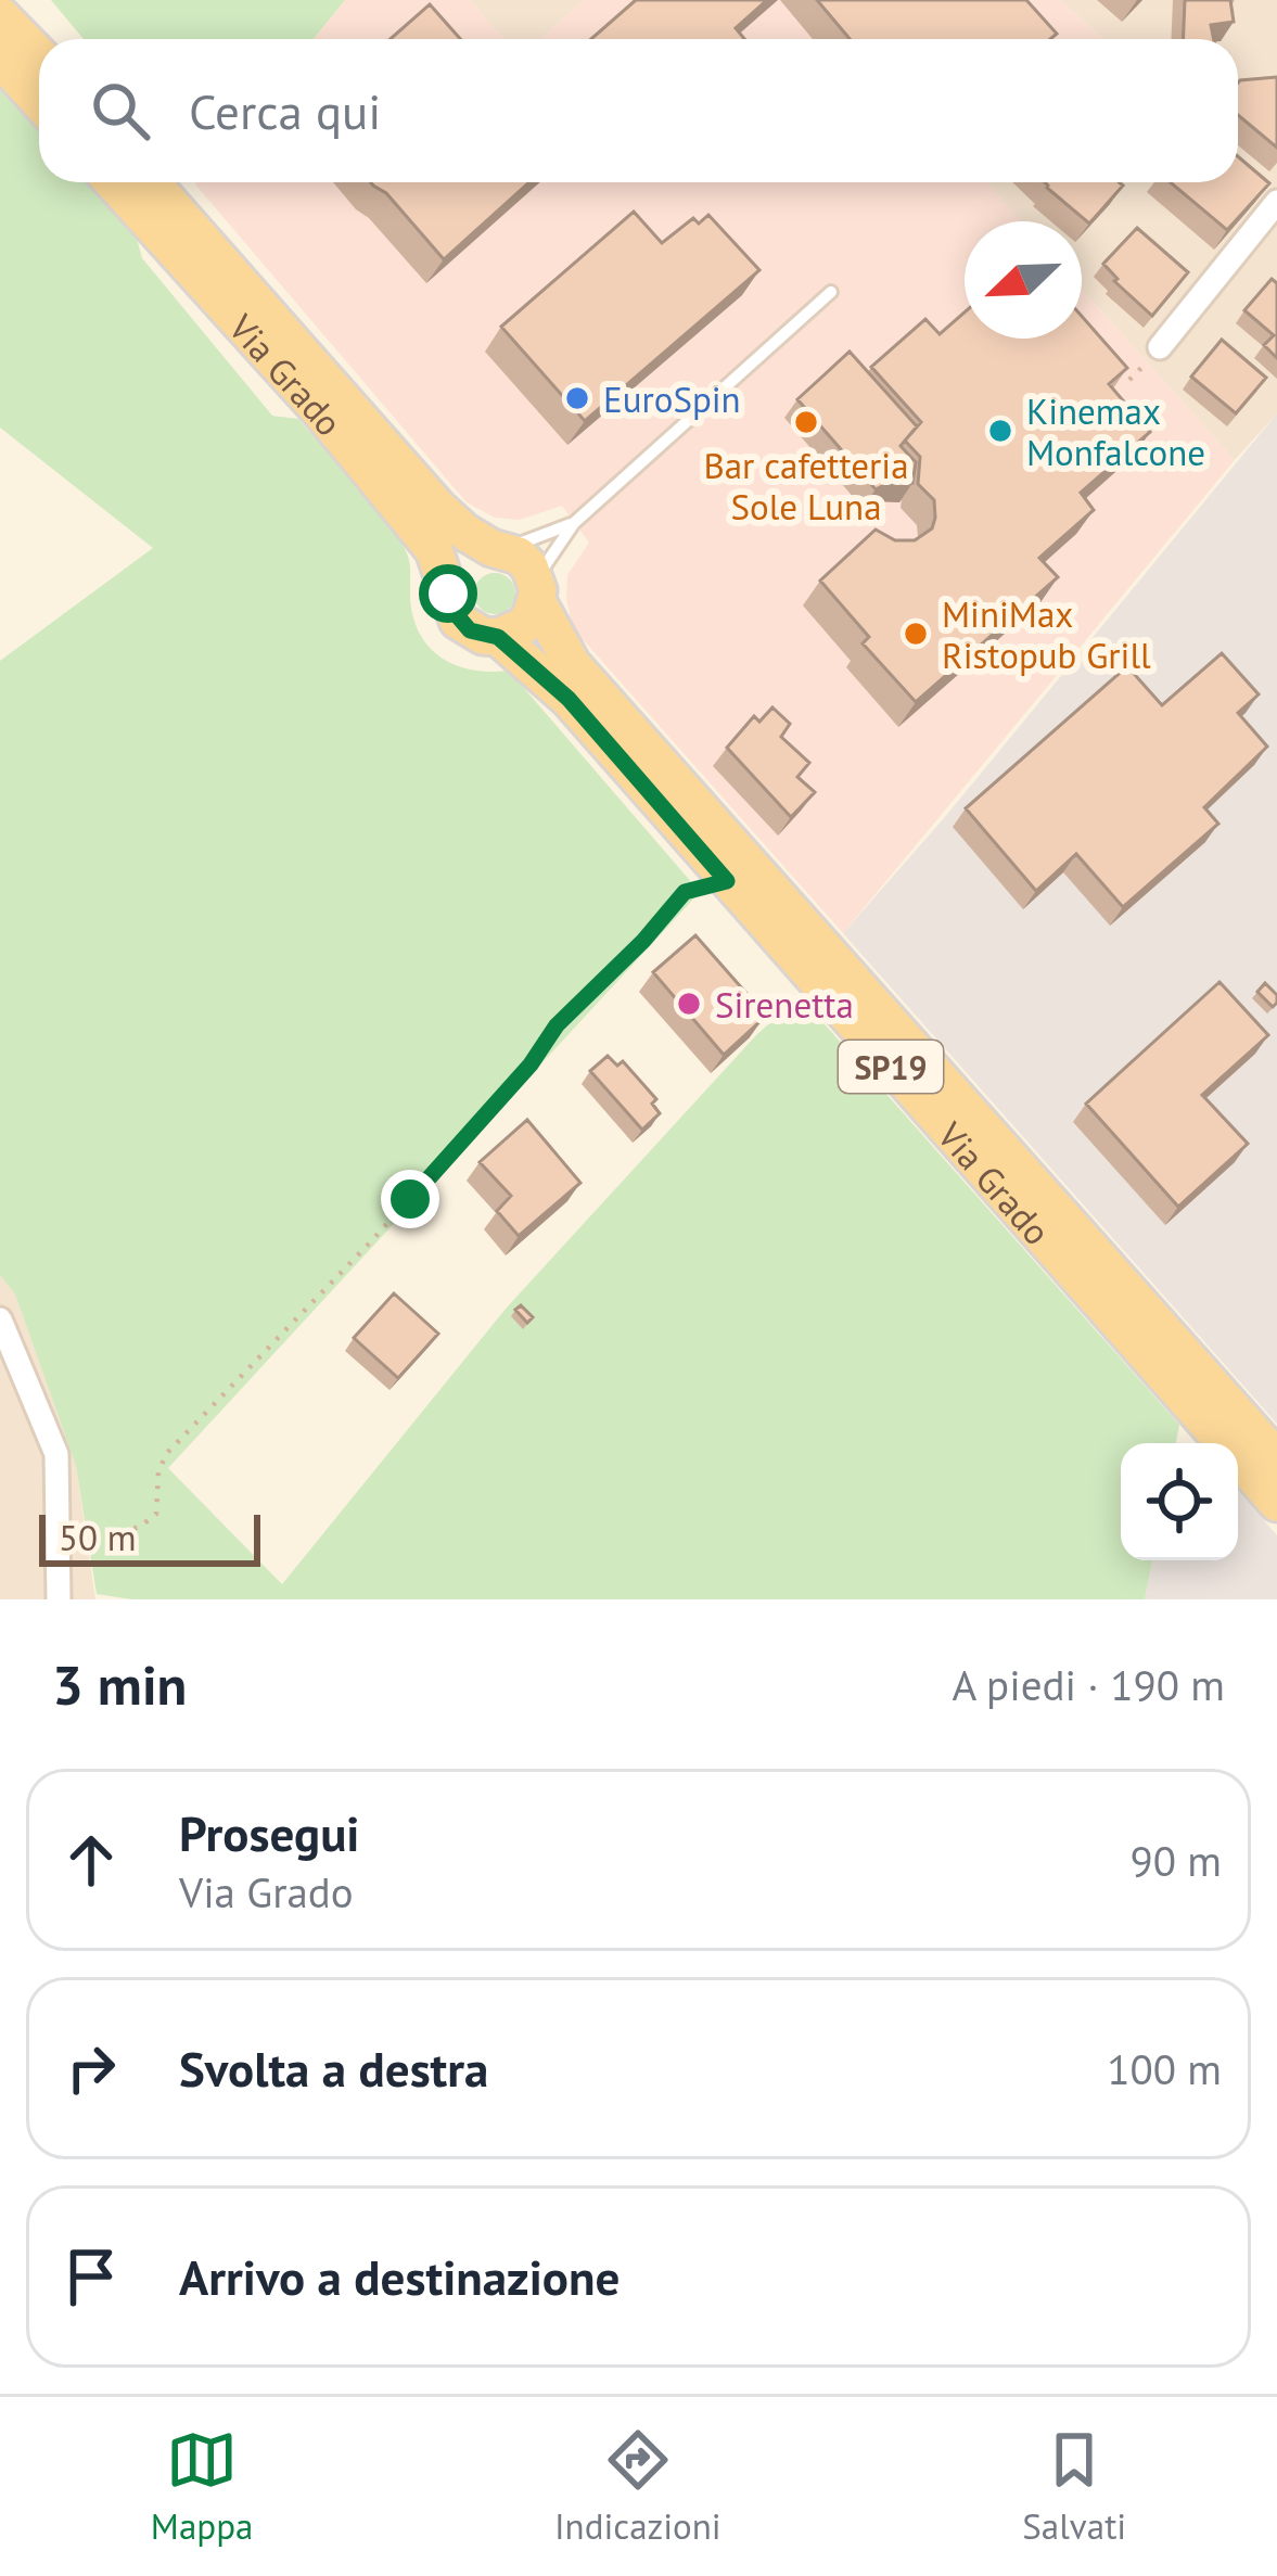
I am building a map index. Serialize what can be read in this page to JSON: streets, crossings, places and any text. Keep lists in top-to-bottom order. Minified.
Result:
{"streets":{"main road":["Via Grado","SP19"]},"places":["EuroSpin","Bar cafetteria Sole Luna","Kinemax Monfalcone","MiniMax Ristopub Grill","Sirenetta"],"scale_bar":"50 m","north":"bottom left","page":{"search":"Cerca qui","scale":"50 m","heading":["3 min","A piedi · 190 m"],"list":[["Prosegui","Via Grado","90 m"],["Svolta a destra","100 m"],"Arrivo a destinazione"],"nav":["Mappa","Indicazioni","Salvati"]}}
